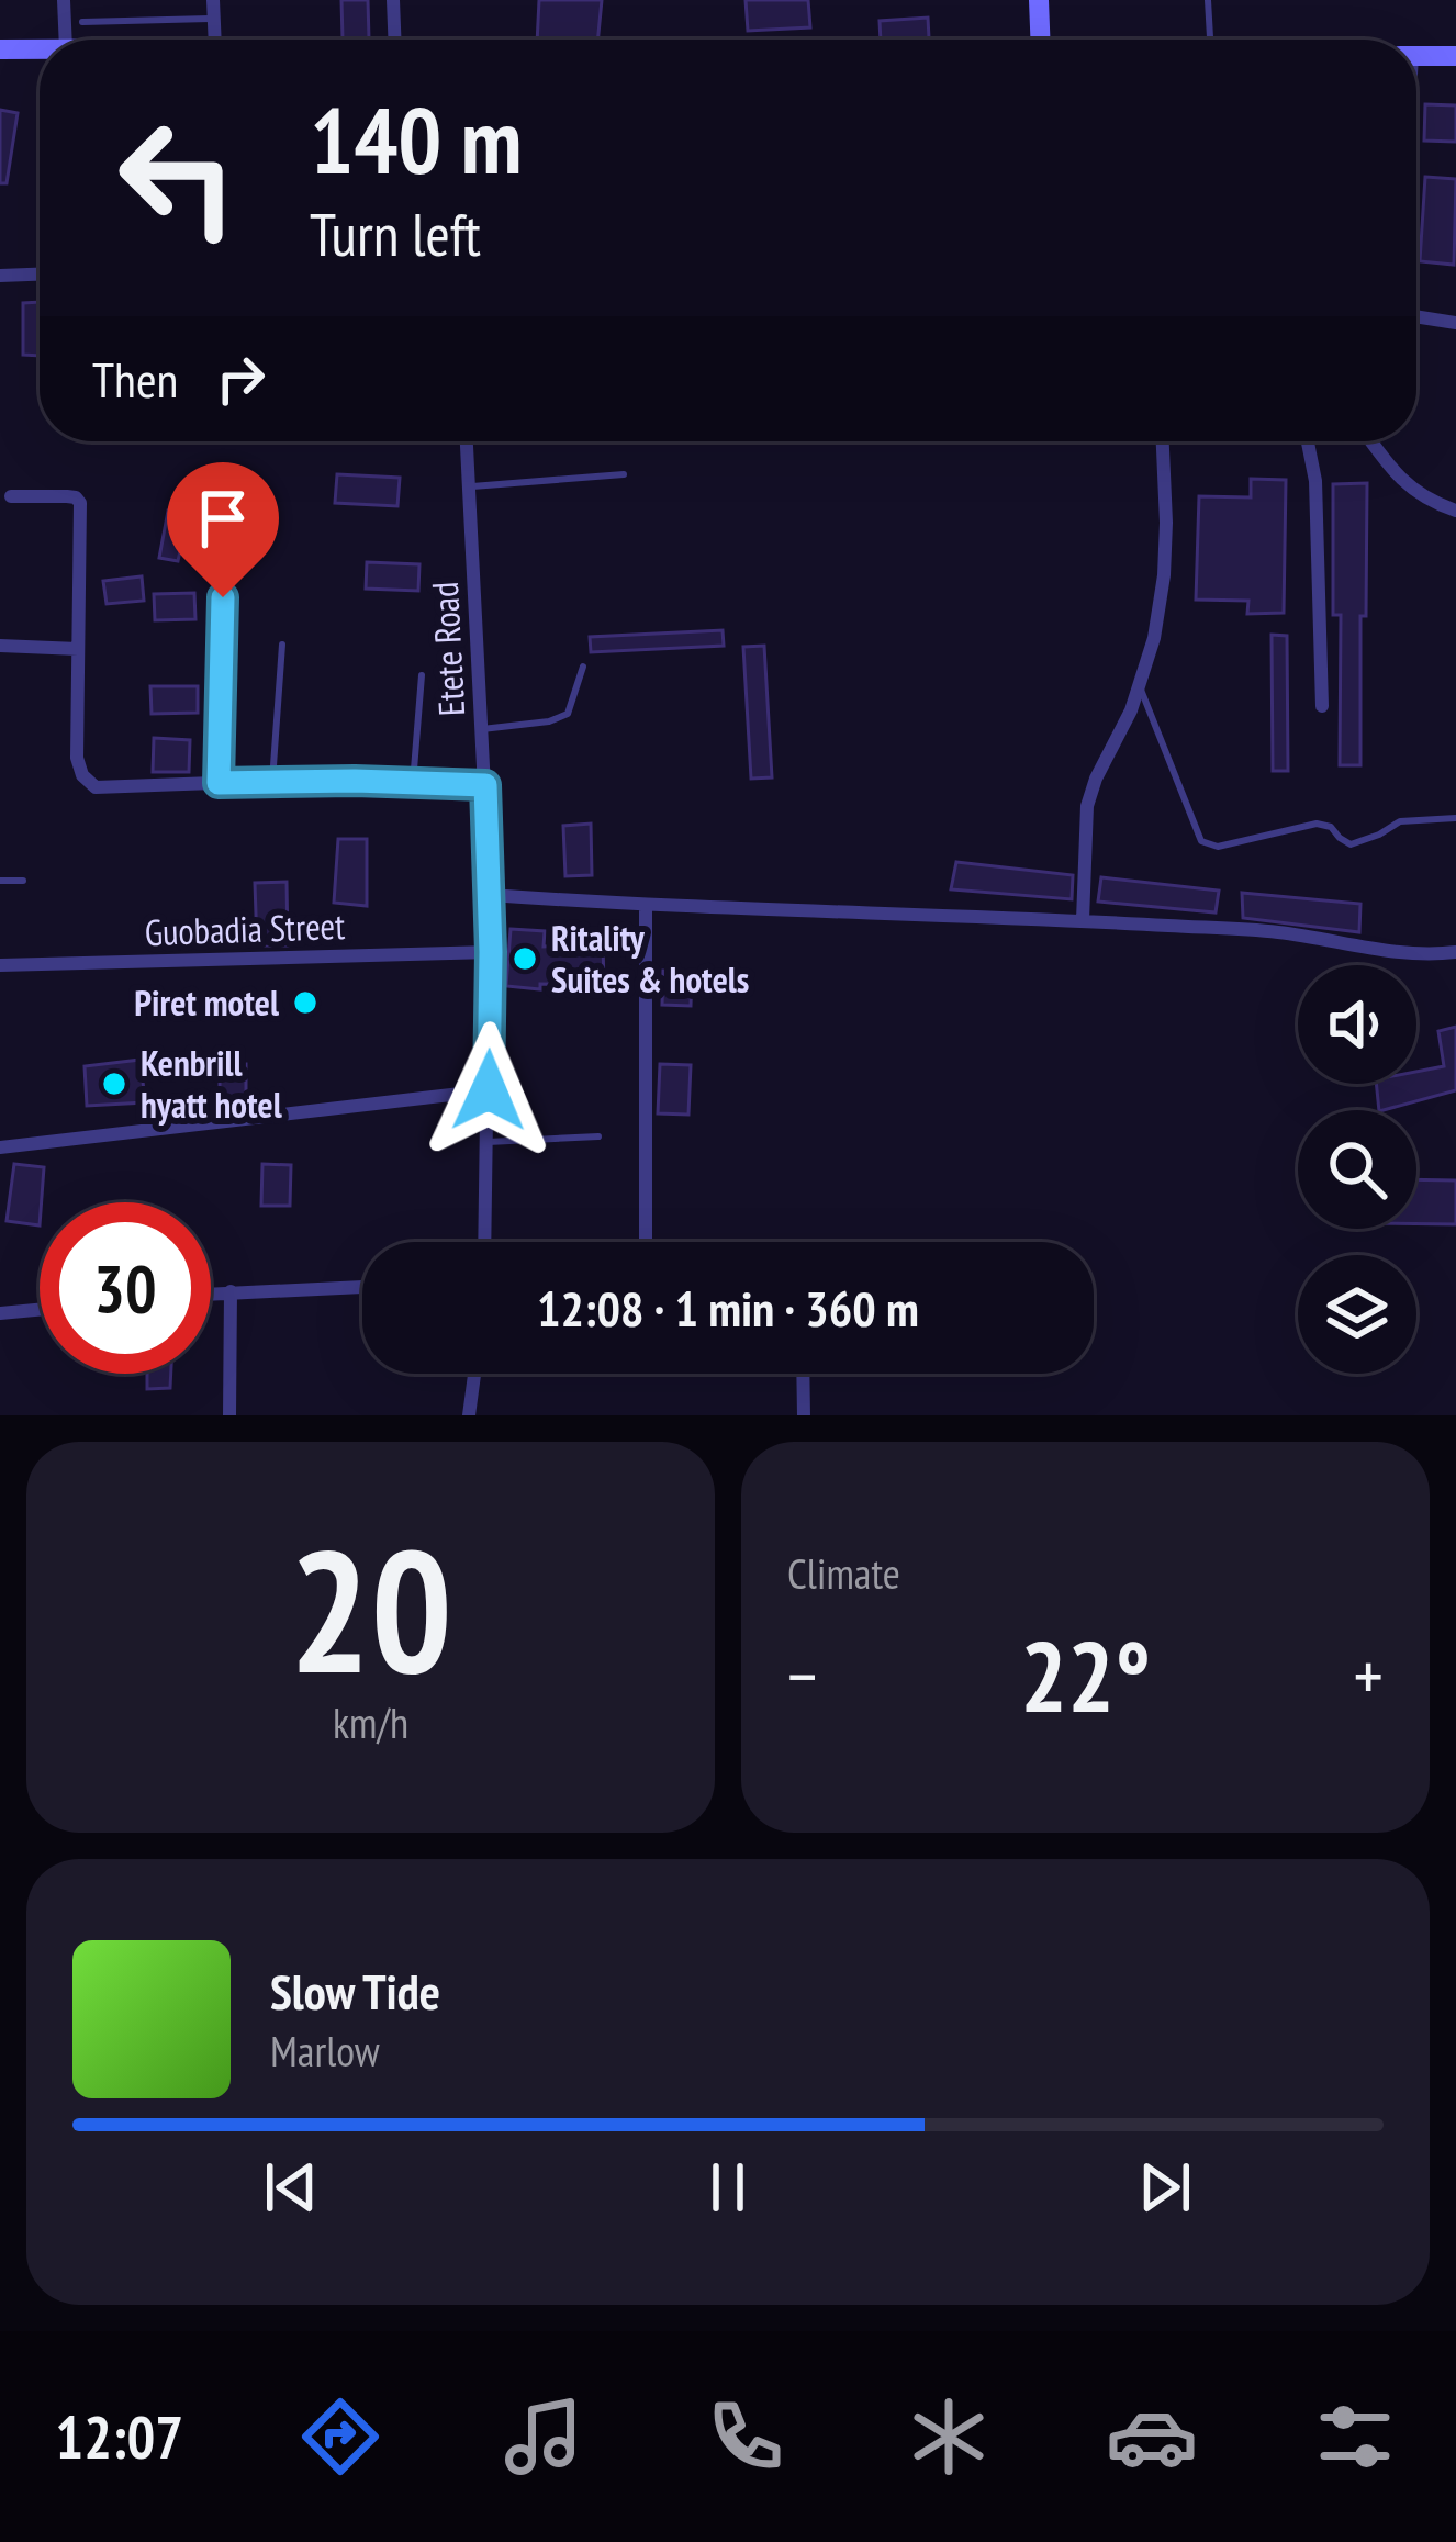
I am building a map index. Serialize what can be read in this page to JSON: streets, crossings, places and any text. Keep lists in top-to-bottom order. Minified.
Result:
{"streets":{"street":["Etete Road","Guobadia Street"]},"crossings":[["Etete Road","Guobadia Street"]],"places":["Ritality Suites & hotels","Piret motel","Kenbrill hyatt hotel"],"page":{"turn":["140 m","Turn left"],"then":"Then","limit":"30","trip":"12:08 · 1 min · 360 m","tile":[["20","km/h"],"Climate"],"heat":["−","22°","+"],"song":["Slow Tide","Marlow"],"tabs":"12:07"}}
